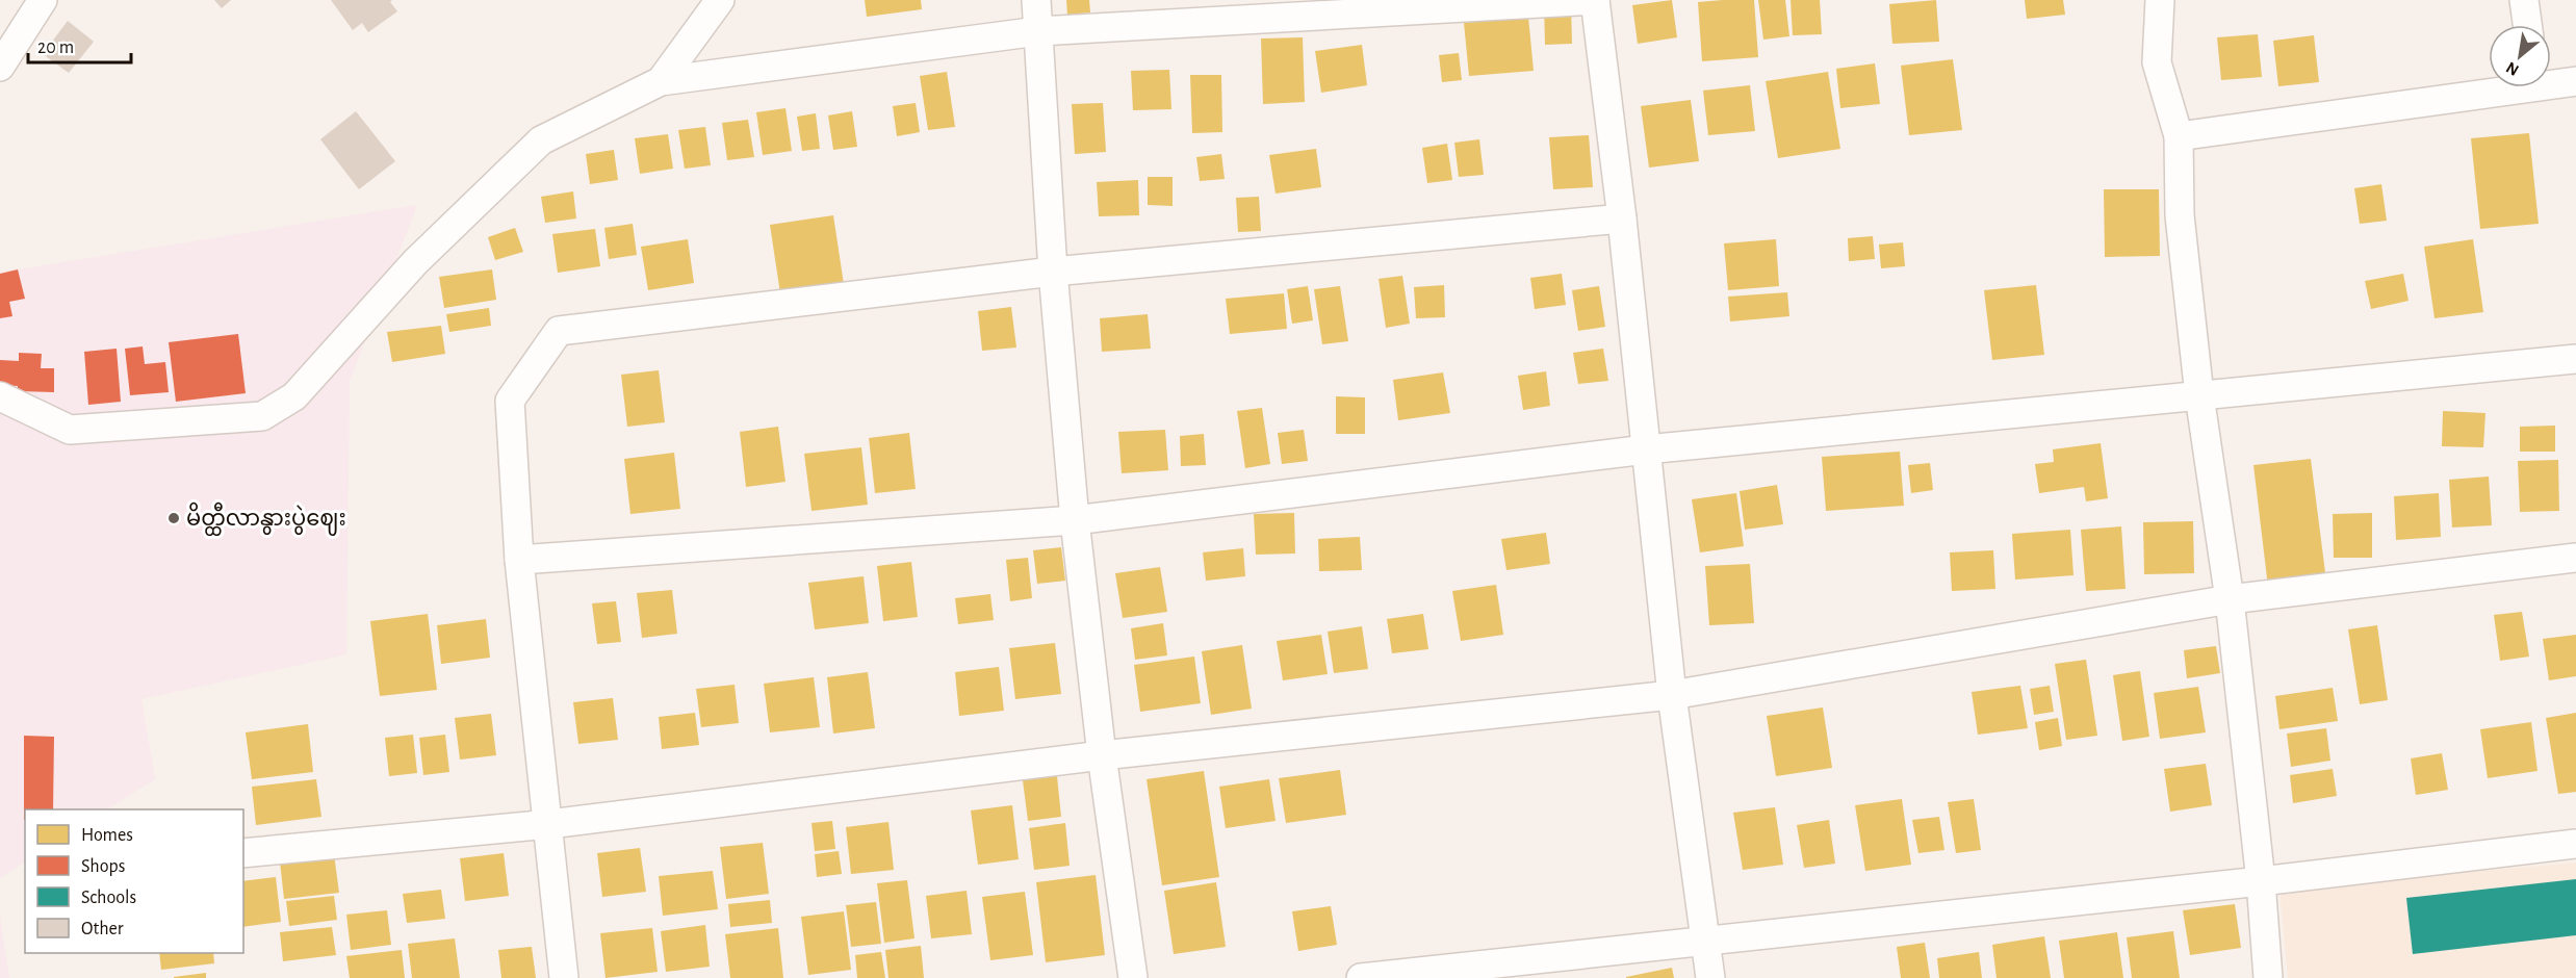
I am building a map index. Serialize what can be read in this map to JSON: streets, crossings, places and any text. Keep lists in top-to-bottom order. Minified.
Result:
{"places":["မိတ္ထီလာနွားပွဲဈေး"],"legend":["Homes","Shops","Schools","Other"],"scale_bar":"20 m","north":"bottom left"}
